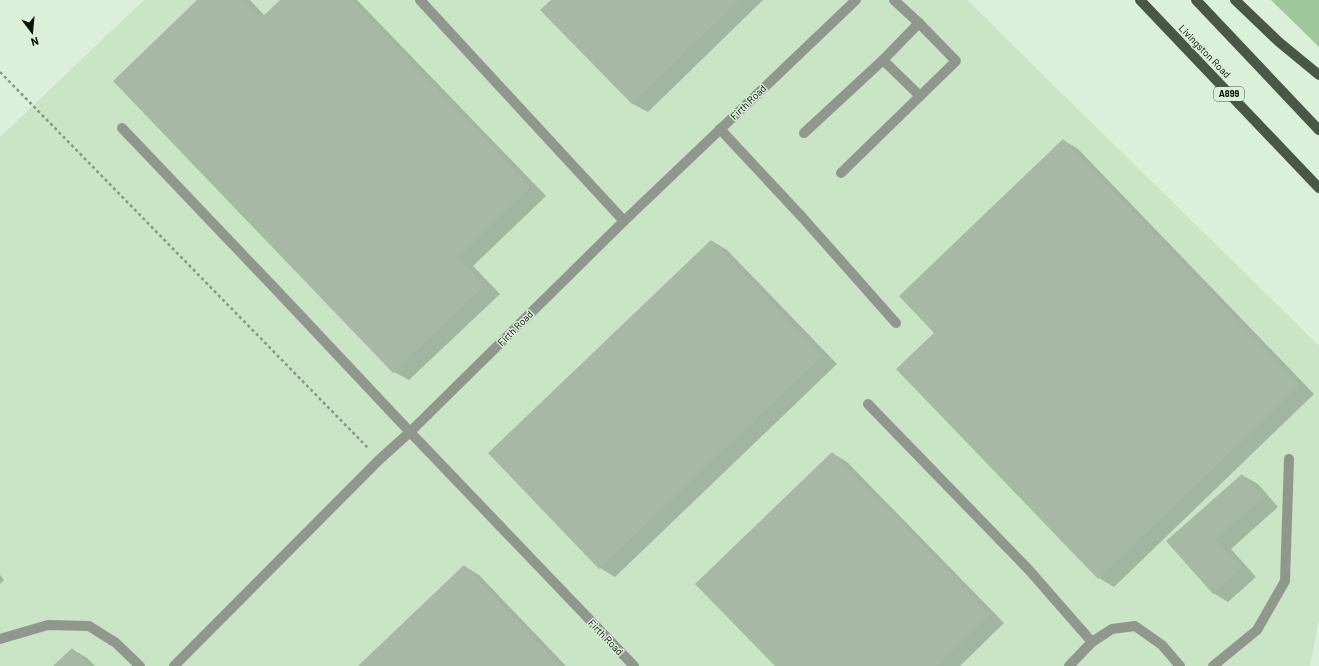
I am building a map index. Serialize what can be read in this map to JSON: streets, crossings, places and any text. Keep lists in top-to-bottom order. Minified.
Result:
{"streets":{"main road":["Livingston Road","A899"],"street":["Firth Road"]},"north":"bottom"}
